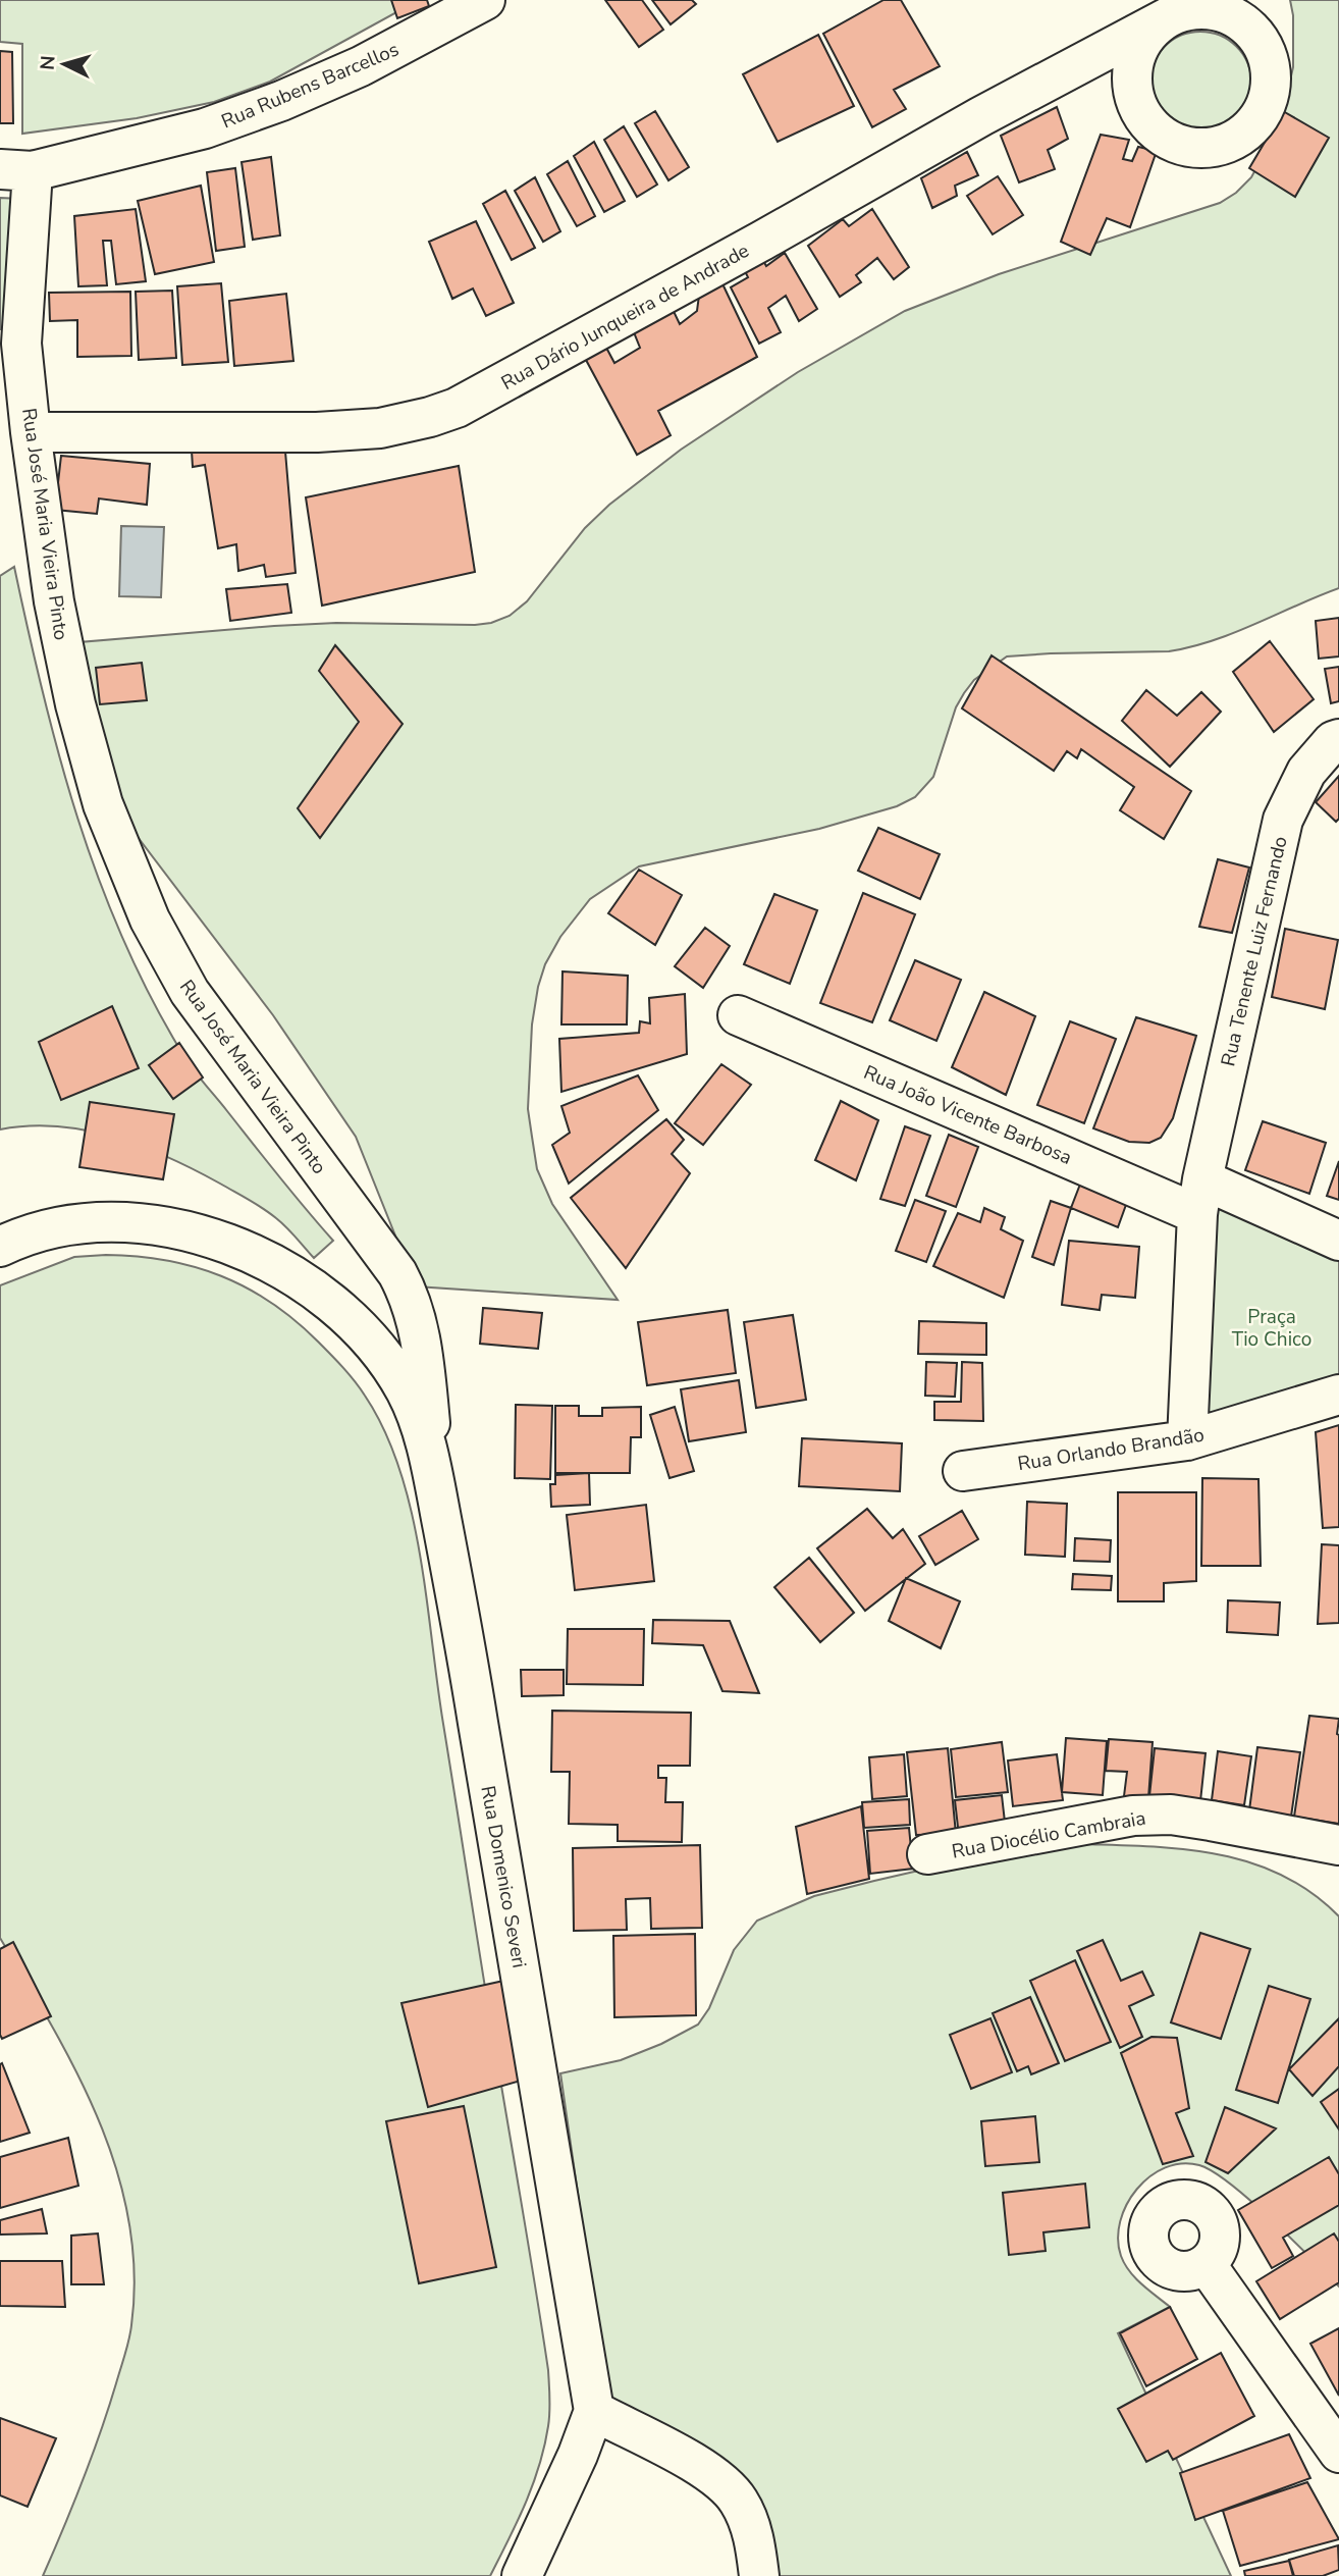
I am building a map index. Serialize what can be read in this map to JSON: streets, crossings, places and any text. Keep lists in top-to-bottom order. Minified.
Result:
{"streets":{"street":["Rua Rubens Barcellos","Rua Dário Junqueira de Andrade","Rua José Maria Vieira Pinto","Rua Tenente Luiz Fernando","Rua João Vicente Barbosa","Rua Orlando Brandão","Rua Diocélio Cambraia","Rua Domenico Severi"]},"crossings":[["Rua Rubens Barcellos","Rua José Maria Vieira Pinto"],["Rua Dário Junqueira de Andrade","Rua José Maria Vieira Pinto"],["Rua José Maria Vieira Pinto","Rua Domenico Severi"],["Rua Tenente Luiz Fernando","Rua João Vicente Barbosa"]],"parks":["Praça Tio Chico"],"north":"left"}
